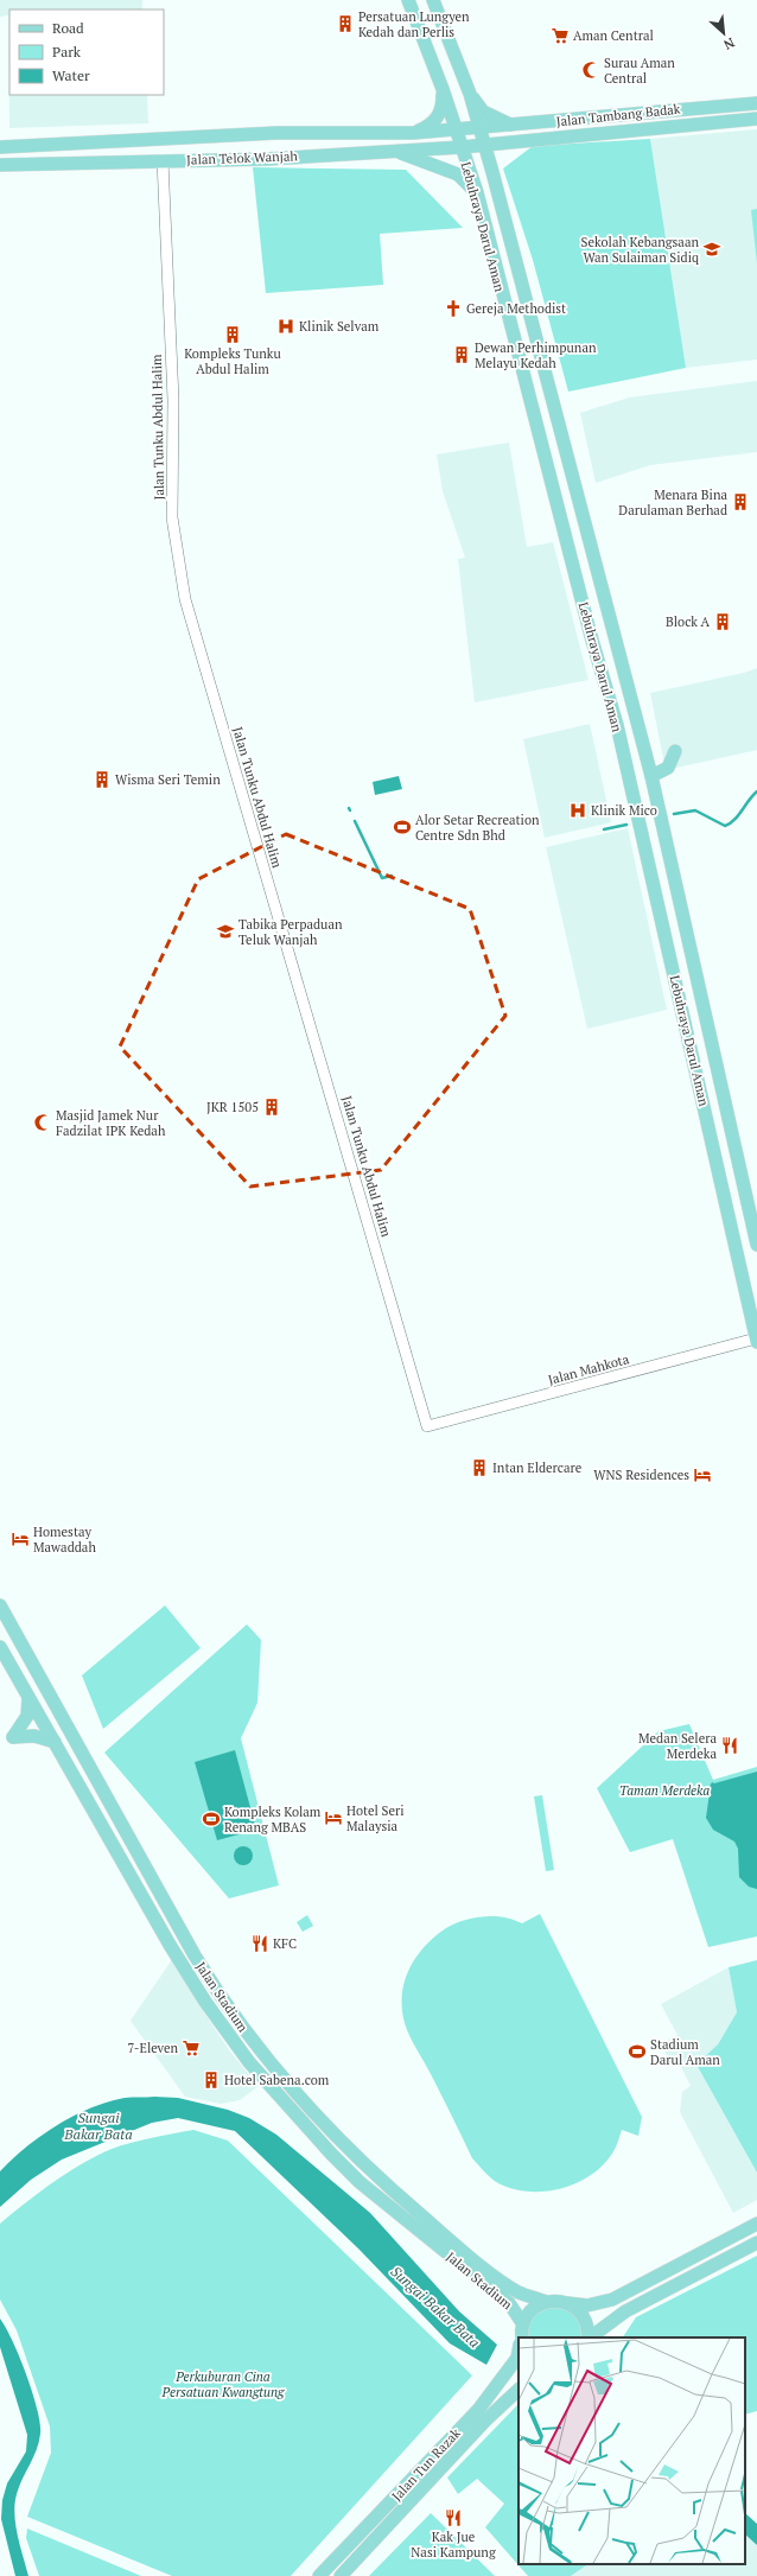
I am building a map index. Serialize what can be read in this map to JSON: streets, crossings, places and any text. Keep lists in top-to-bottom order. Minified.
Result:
{"streets":{"main road":["Jalan Tambang Badak","Jalan Telok Wanjah","Lebuhraya Darul Aman","Jalan Stadium","Jalan Tun Razak"],"street":["Jalan Tunku Abdul Halim","Jalan Mahkota"]},"crossings":[["Jalan Tambang Badak","Jalan Telok Wanjah"],["Jalan Tambang Badak","Lebuhraya Darul Aman"],["Jalan Telok Wanjah","Lebuhraya Darul Aman"],["Jalan Telok Wanjah","Jalan Tunku Abdul Halim"],["Lebuhraya Darul Aman","Jalan Mahkota"],["Jalan Tunku Abdul Halim","Jalan Mahkota"],["Jalan Stadium","Jalan Tun Razak"]],"water":["Sungai Bakar Bata"],"parks":["Taman Merdeka","Perkuburan Cina Persatuan Kwangtung"],"places":{"building":["Persatuan Lungyen Kedah dan Perlis","Kompleks Tunku Abdul Halim","Dewan Perhimpunan Melayu Kedah","Menara Bina Darulaman Berhad","Block A","Wisma Seri Temin","JKR 1505","Intan Eldercare","Hotel Sabena.com"],"supermarket":["Aman Central","7-Eleven"],"mosque":["Surau Aman Central","Masjid Jamek Nur Fadzilat IPK Kedah"],"school or university":["Sekolah Kebangsaan Wan Sulaiman Sidiq","Tabika Perpaduan Teluk Wanjah"],"church":["Gereja Methodist"],"hospital":["Klinik Selvam","Klinik Mico"],"sports":["Alor Setar Recreation Centre Sdn Bhd","Kompleks Kolam Renang MBAS","Stadium Darul Aman"],"hotel":["WNS Residences","Homestay Mawaddah","Hotel Seri Malaysia"],"restaurant":["Medan Selera Merdeka","KFC","Kak Jue Nasi Kampung"]},"legend":["Road","Park","Water"],"north":"bottom right"}
